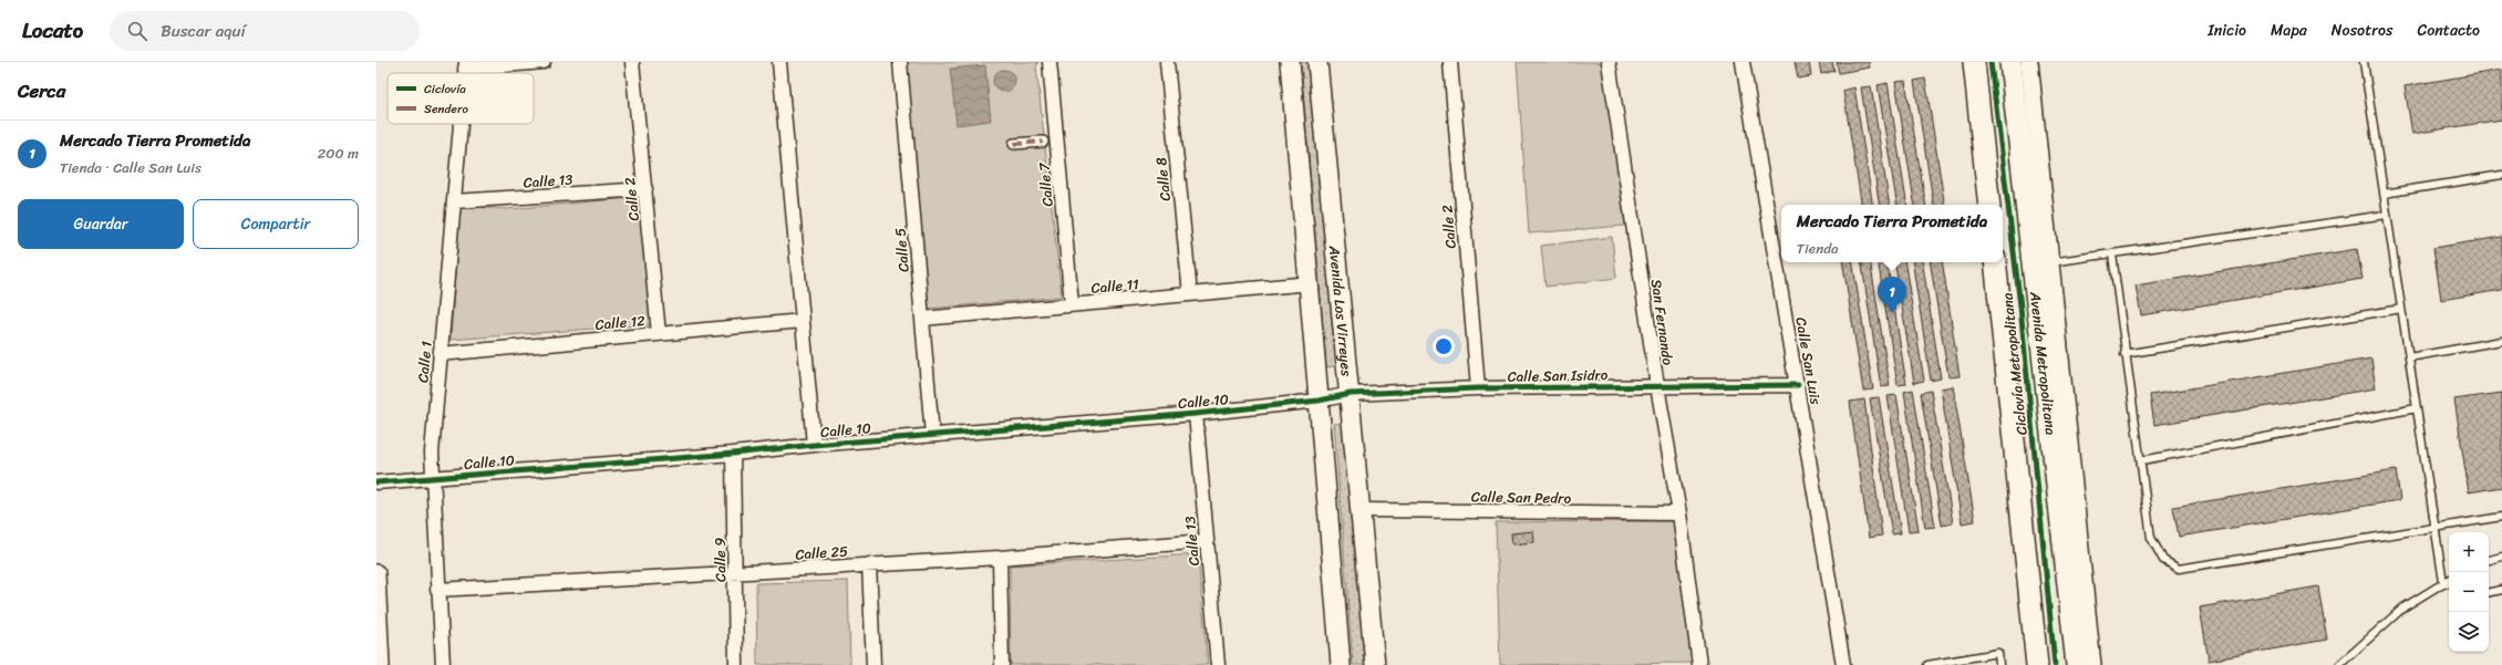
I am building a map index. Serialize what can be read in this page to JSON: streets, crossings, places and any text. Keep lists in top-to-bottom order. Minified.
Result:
{"streets":{"main road":["Avenida Los Virreyes","Avenida Metropolitana"],"street":["Calle 8","Calle 13","Calle 7","Calle 2","Calle 5","Calle 11","Calle 12","San Fernando","Calle San Luis","Calle 1","Calle San Isidro","Calle 10","Calle San Pedro","Calle 25","Calle 9"],"cycle path":["Ciclovía Metropolitana"]},"crossings":[["Calle 8","Calle 11"],["Calle 13","Calle 2"],["Calle 13","Calle 1"],["Calle 13","Calle 10"],["Calle 13","Calle 25"],["Calle 7","Calle 11"],["Calle 2","Calle 12"],["Calle 2","Calle San Isidro"],["Calle 5","Calle 11"],["Calle 5","Calle 10"],["Calle 11","Avenida Los Virreyes"],["Avenida Los Virreyes","Calle San Isidro"],["Avenida Los Virreyes","Calle 10"],["Avenida Los Virreyes","Calle San Pedro"],["Calle 12","Calle 1"],["San Fernando","Calle San Isidro"],["San Fernando","Calle San Pedro"],["Calle San Luis","Calle San Isidro"],["Calle 1","Calle 10"],["Calle 1","Calle 25"],["Calle San Isidro","Calle 10"],["Calle 10","Calle 9"],["Calle 25","Calle 9"]],"legend":["Ciclovía","Sendero"],"page":{"header":"Locato","search":"Buscar aquí","nav":["Inicio","Mapa","Nosotros","Contacto"],"heading":"Cerca","list":[{"mark":"1","name":"Mercado Tierra Prometida","note":"Tienda · Calle San Luis","value":"200 m"}],"buttons":["Guardar","Compartir"],"popup":["Mercado Tierra Prometida","Tienda"],"pins":"1","map_buttons":["+","−"]}}
